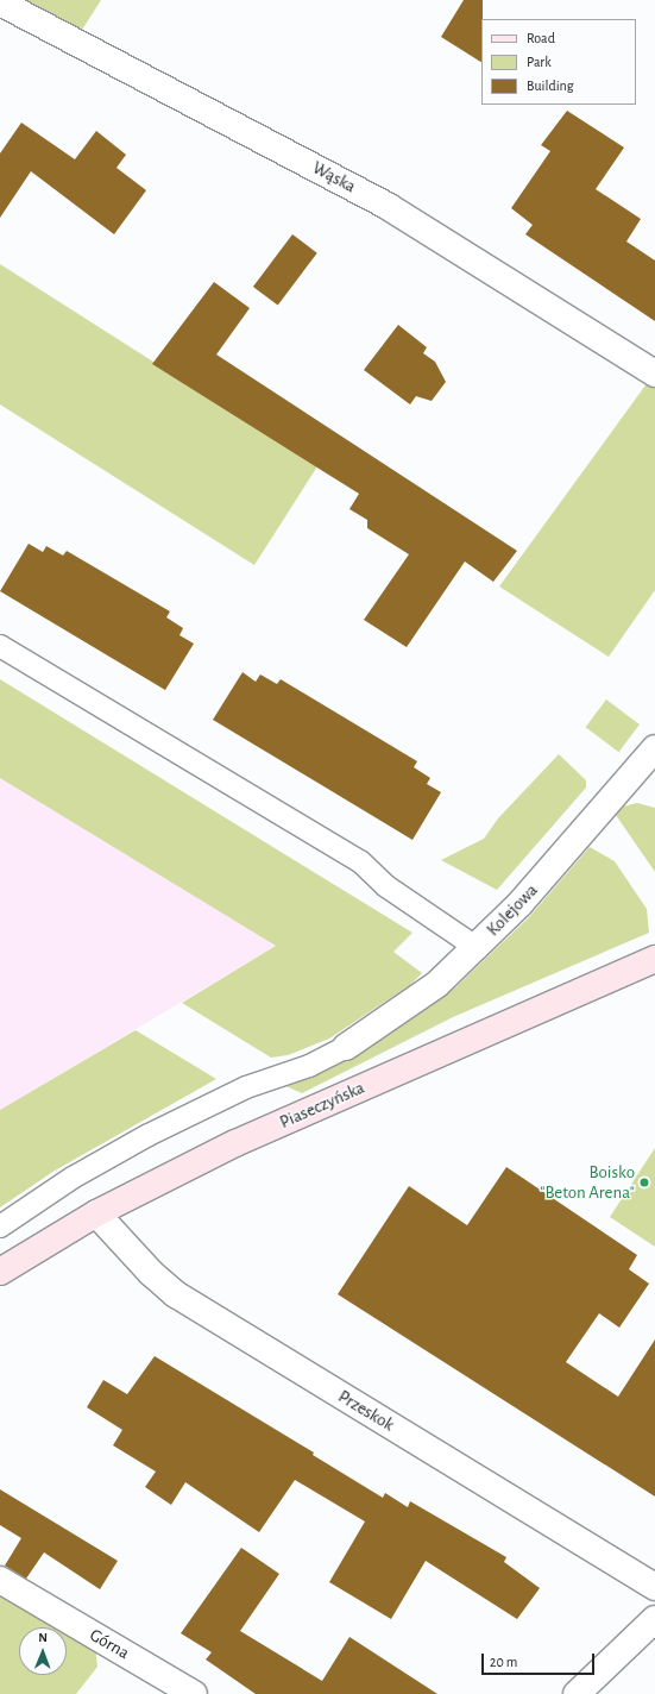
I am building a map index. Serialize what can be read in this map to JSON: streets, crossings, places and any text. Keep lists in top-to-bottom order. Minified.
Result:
{"streets":{"main road":["Piaseczyńska"],"street":["Wąska","Kolejowa","Przeskok","Górna"]},"crossings":[["Piaseczyńska","Przeskok"]],"places":["Boisko \"Beton Arena\""],"legend":["Road","Park","Building"],"scale_bar":"20 m","north":"top"}
